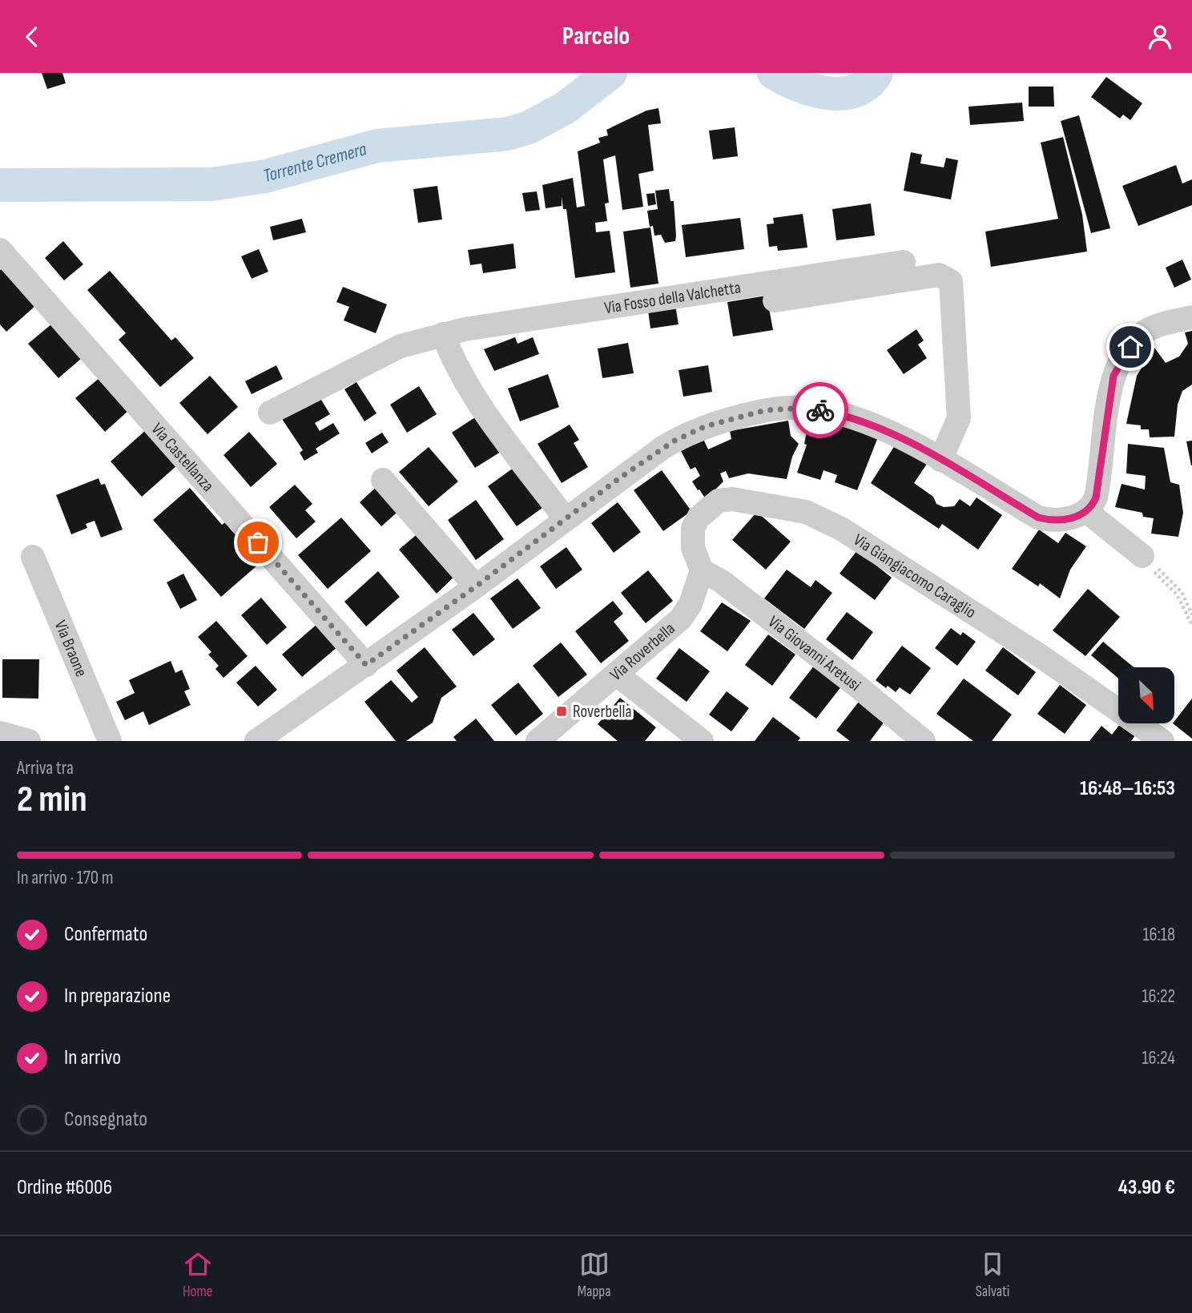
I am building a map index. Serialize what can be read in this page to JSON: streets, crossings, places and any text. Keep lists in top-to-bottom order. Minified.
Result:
{"streets":{"street":["Via Fosso della Valchetta","Via Castellanza","Via Giangiacomo Caraglio","Via Braone","Via Roverbella","Via Giovanni Aretusi"]},"crossings":[["Via Giangiacomo Caraglio","Via Roverbella"],["Via Giangiacomo Caraglio","Via Giovanni Aretusi"],["Via Roverbella","Via Giovanni Aretusi"]],"water":["Torrente Cremera"],"places":{"transit":["Roverbella"]},"north":"bottom right","page":{"header":"Parcelo","heading":["2 min","Arriva tra","16:48–16:53"],"panel":["Ordine #6006","43.90 €"],"bar":"In arrivo · 170 m","list":[["Confermato","16:18"],["In preparazione","16:22"],["In arrivo","16:24"],"Consegnato"],"tabs":["Home","Mappa","Salvati"]}}
